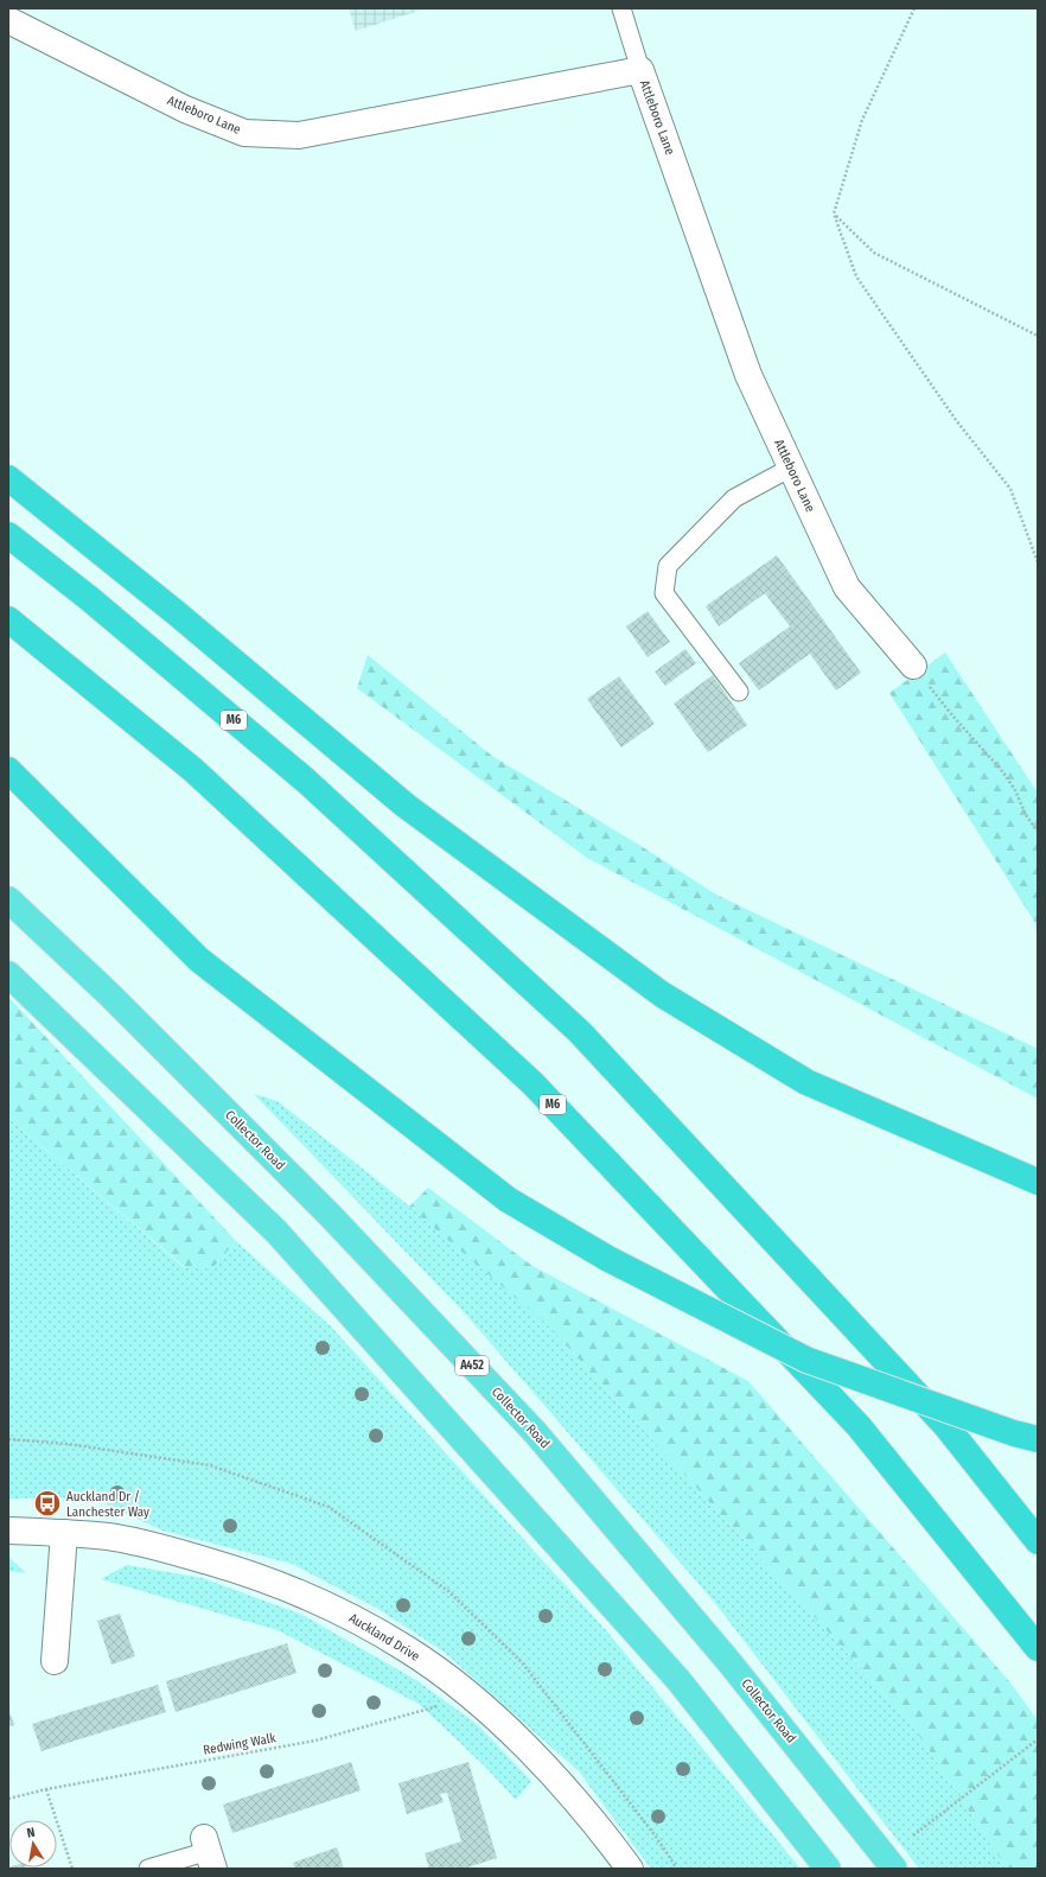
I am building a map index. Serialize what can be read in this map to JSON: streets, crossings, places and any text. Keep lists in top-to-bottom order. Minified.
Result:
{"streets":{"highway":["M6","Collector Road","A452"],"street":["Attleboro Lane","Auckland Drive"],"path":["Redwing Walk"]},"crossings":[["Auckland Drive","Redwing Walk"]],"places":{"bus stop":["Auckland Dr / Lanchester Way"]},"north":"top"}
